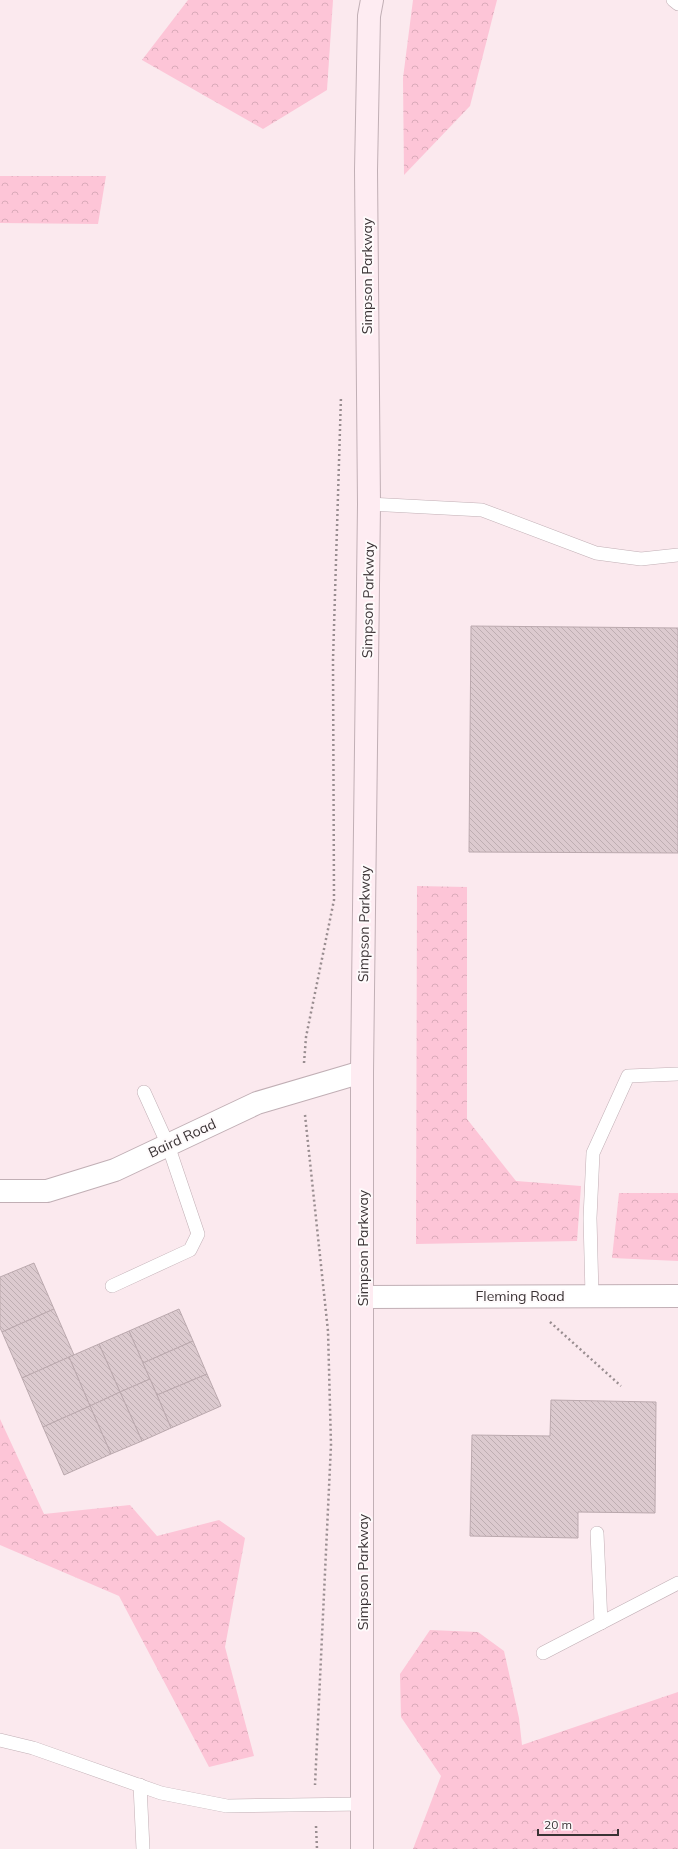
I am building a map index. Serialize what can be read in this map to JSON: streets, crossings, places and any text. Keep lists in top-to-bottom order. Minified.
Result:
{"streets":{"main road":["Simpson Parkway"],"street":["Baird Road","Fleming Road"]},"crossings":[["Simpson Parkway","Baird Road"],["Simpson Parkway","Fleming Road"]],"scale_bar":"20 m"}
